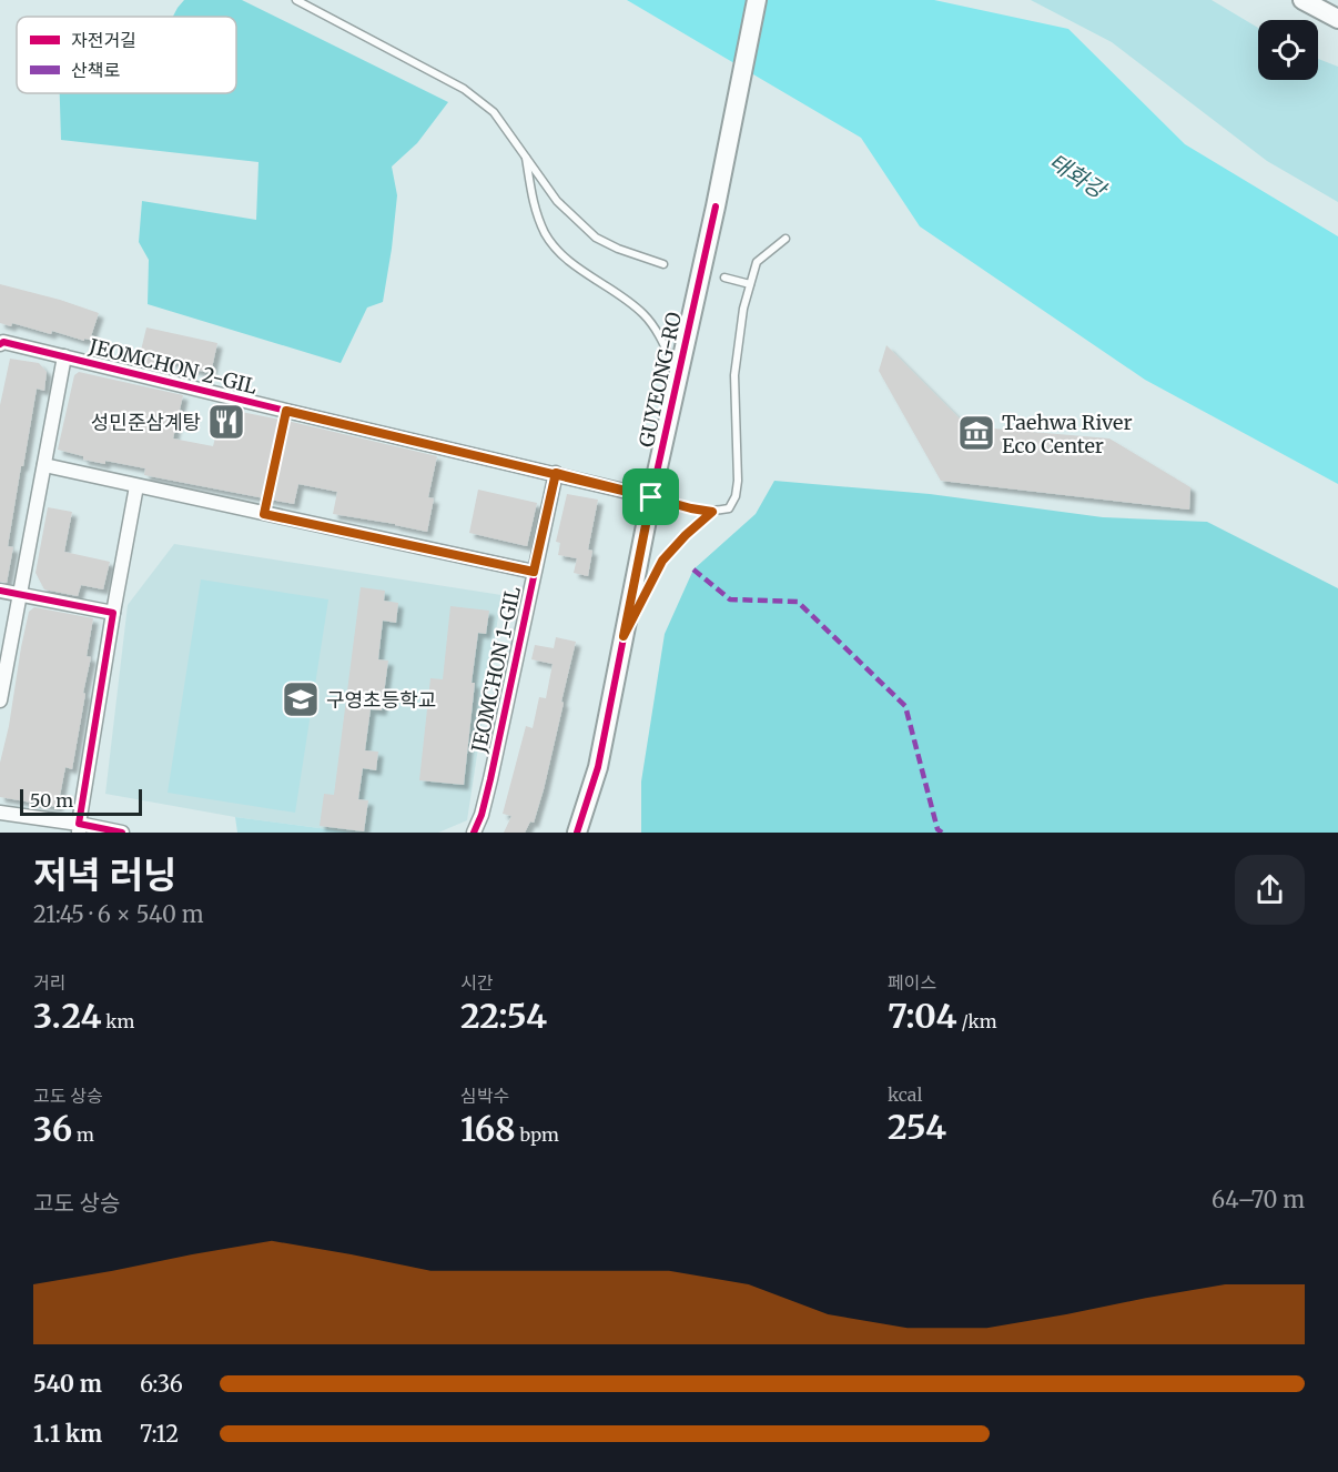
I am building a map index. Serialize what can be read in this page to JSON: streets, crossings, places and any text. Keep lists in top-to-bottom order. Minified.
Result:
{"streets":{"main road":["GUYEONG-RO"],"street":["JEOMCHON 2-GIL","JEOMCHON 1-GIL"]},"crossings":[["JEOMCHON 2-GIL","GUYEONG-RO"],["JEOMCHON 2-GIL","JEOMCHON 1-GIL"]],"water":["태화강"],"places":{"restaurant":["성민준삼계탕"],"museum":["Taehwa River Eco Center"],"school or university":["구영초등학교"]},"legend":["자전거길","산책로"],"scale_bar":"50 m","page":{"scale":"50 m","heading":["저녁 러닝","21:45 · 6 × 540 m"],"stats":[["거리","3.24 km"],["시간","22:54"],["페이스","7:04 /km"],["고도 상승","36 m"],["심박수","168 bpm"],["kcal","254"]],"chart":["고도 상승","64–70 m"],"list":[{"name":"540 m","note":"6:36"},{"name":"1.1 km","note":"7:12"}]}}
